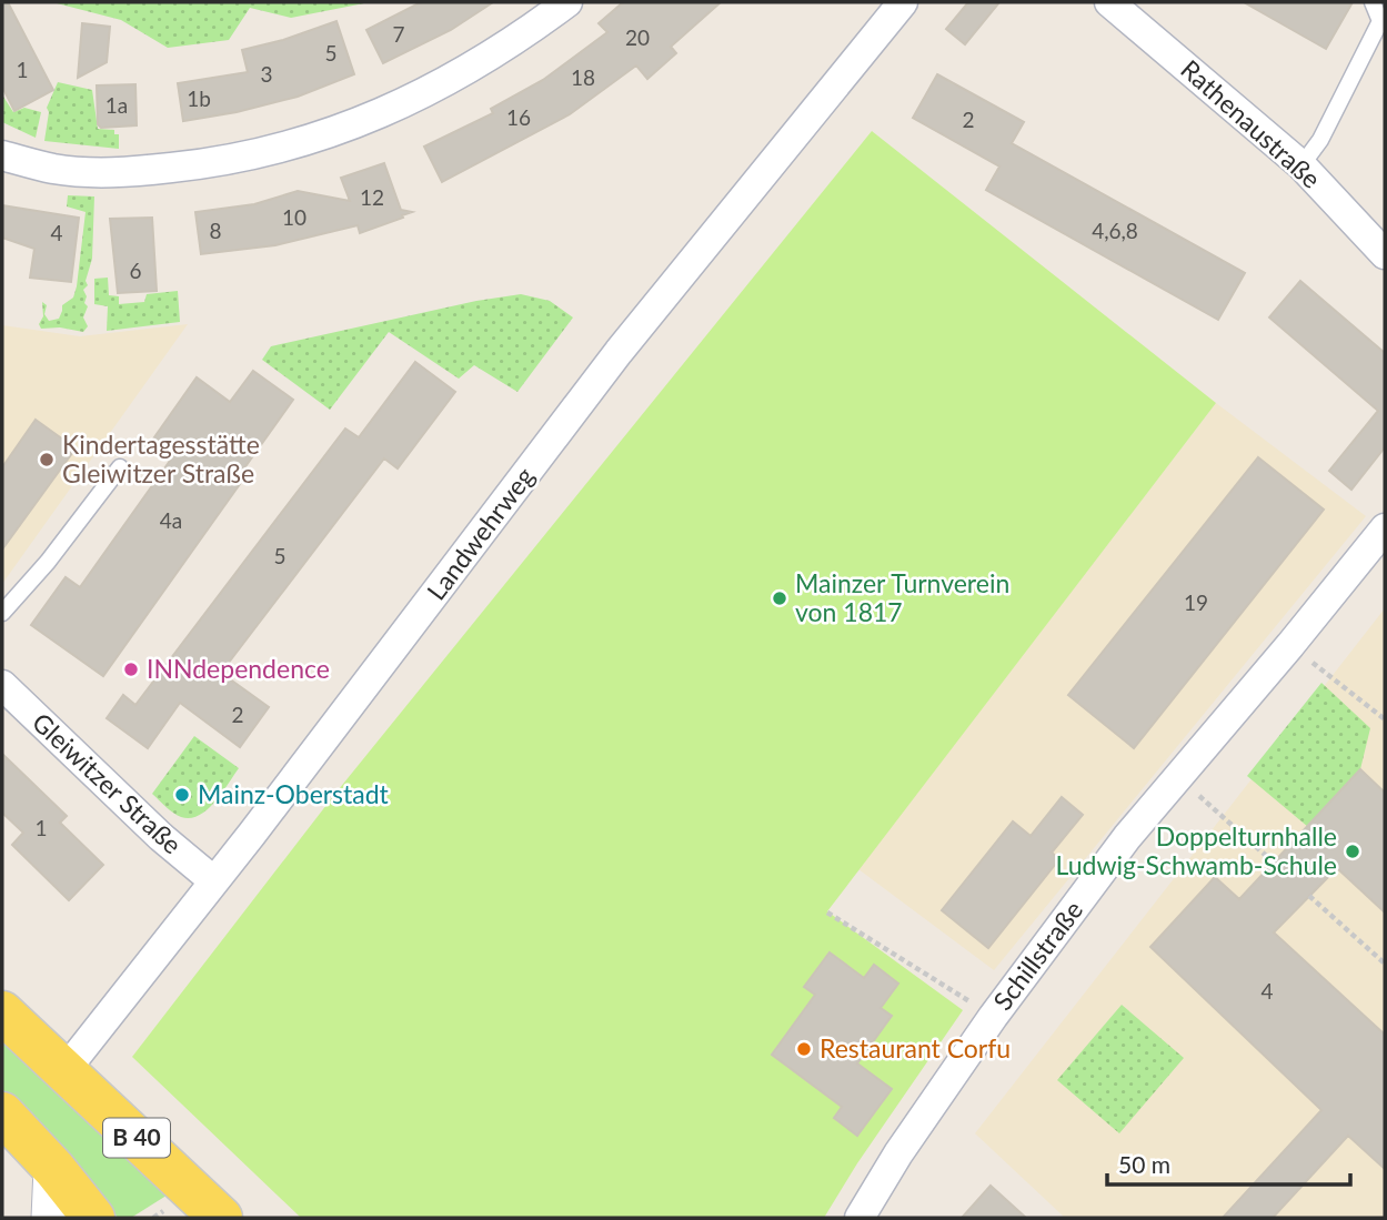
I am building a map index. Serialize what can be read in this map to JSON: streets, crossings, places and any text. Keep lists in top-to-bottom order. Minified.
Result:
{"streets":{"main road":["B 40"],"street":["Rathenaustraße","Landwehrweg","Gleiwitzer Straße","Schillstraße"]},"crossings":[["Landwehrweg","Gleiwitzer Straße"],["Landwehrweg","B 40"]],"places":["Kindertagesstätte Gleiwitzer Straße","Mainzer Turnverein von 1817","INNdependence","Mainz-Oberstadt","Doppelturnhalle Ludwig-Schwamb-Schule","Restaurant Corfu"],"house_numbers":["7","20","5","1","3","18","1b","1a","16","2","12","10","8","4,6,8","4","6","4a","5","19","2","1","4"],"scale_bar":"50 m"}
